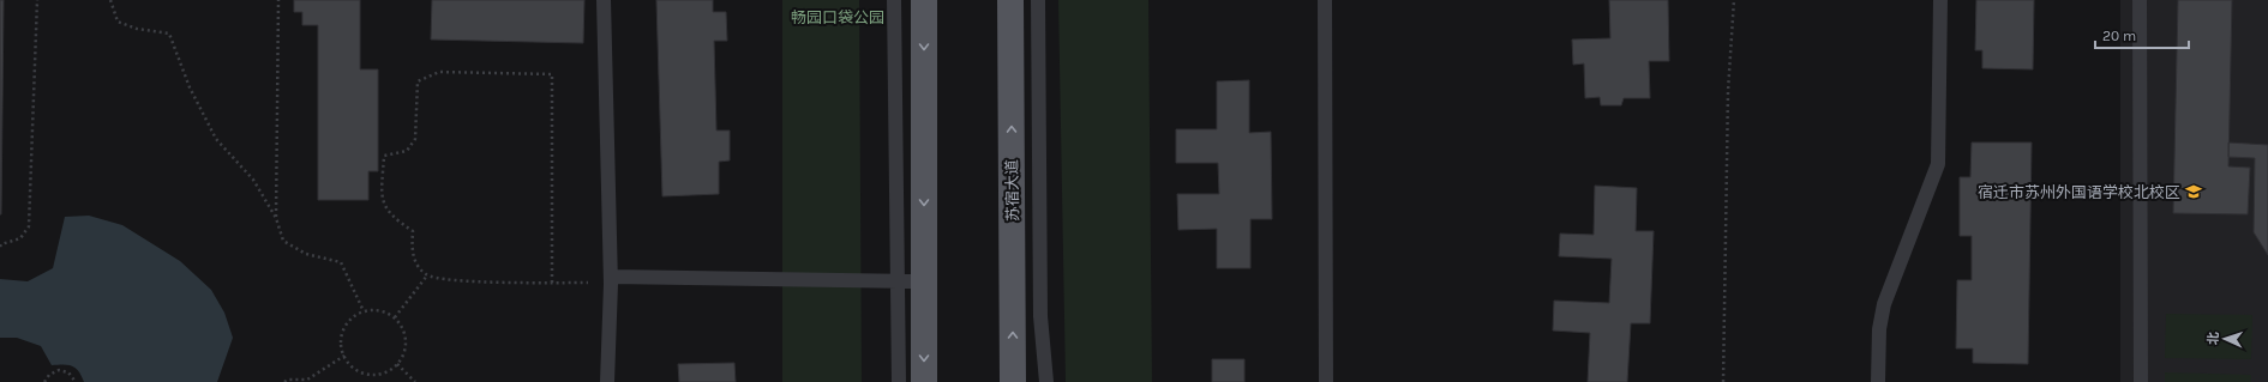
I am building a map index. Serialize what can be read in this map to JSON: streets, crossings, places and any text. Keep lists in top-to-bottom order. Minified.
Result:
{"streets":{"main road":["苏宿大道"]},"parks":["畅园口袋公园"],"places":{"school or university":["宿迁市苏州外国语学校北校区"]},"scale_bar":"20 m","north":"left"}
